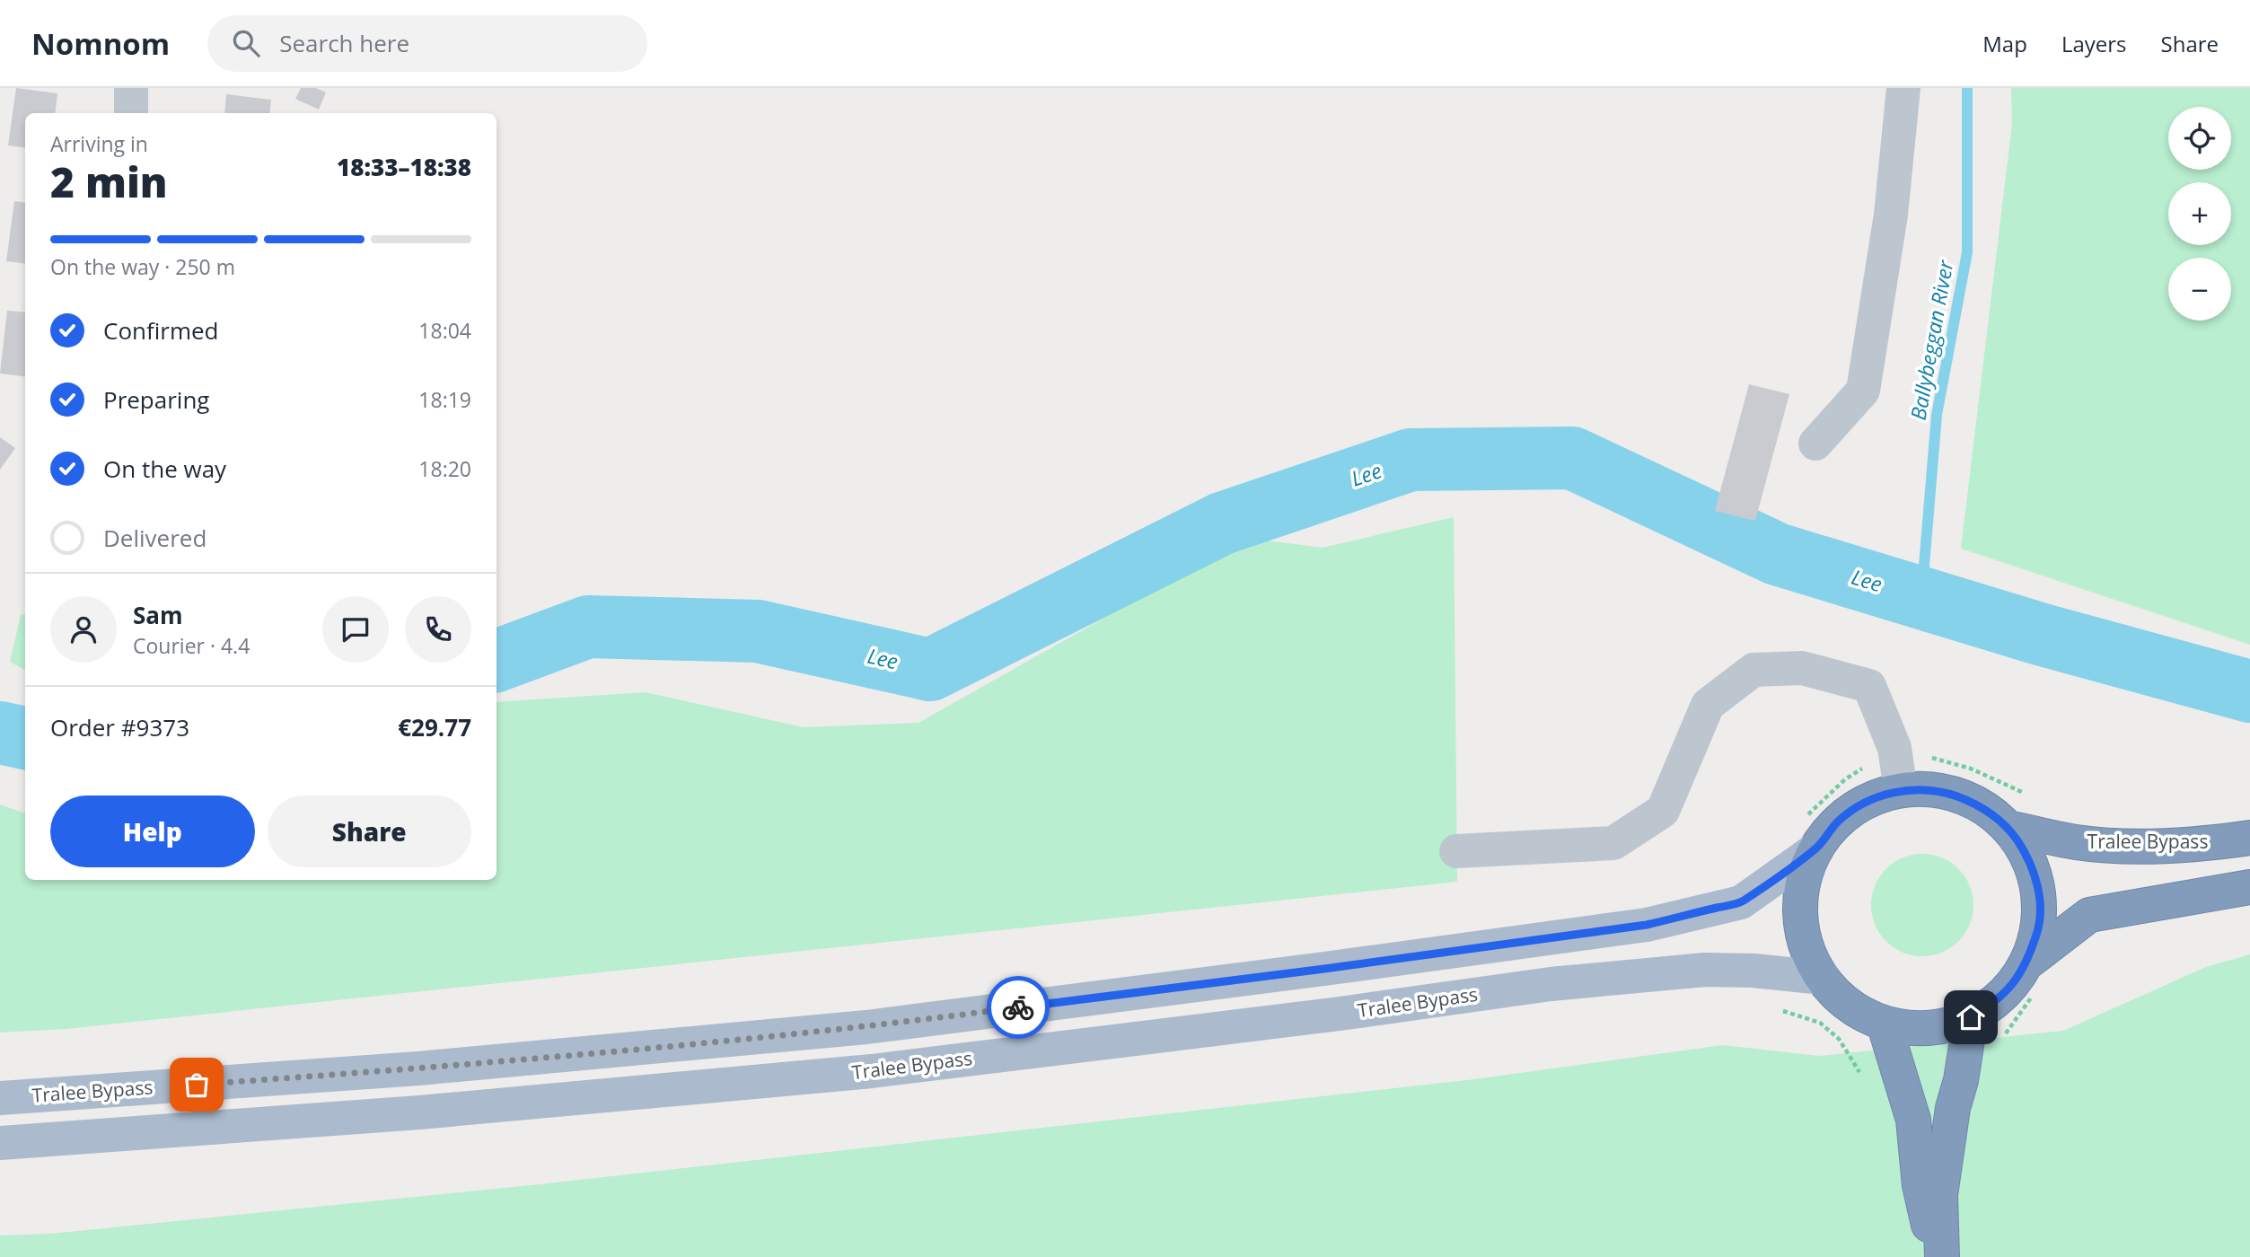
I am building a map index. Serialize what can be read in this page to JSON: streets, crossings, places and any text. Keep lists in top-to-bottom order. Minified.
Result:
{"streets":{"highway":["Tralee Bypass"]},"water":["Ballybeggan River","Lee"],"page":{"header":"Nomnom","search":"Search here","nav":["Map","Layers","Share"],"map_buttons":["+","−"],"heading":["2 min","Arriving in","18:33–18:38"],"panel":["Sam","Courier · 4.4","Order #9373","€29.77"],"bar":"On the way · 250 m","list":[["Confirmed","18:04"],["Preparing","18:19"],["On the way","18:20"],"Delivered"],"buttons":["Help","Share"]}}
